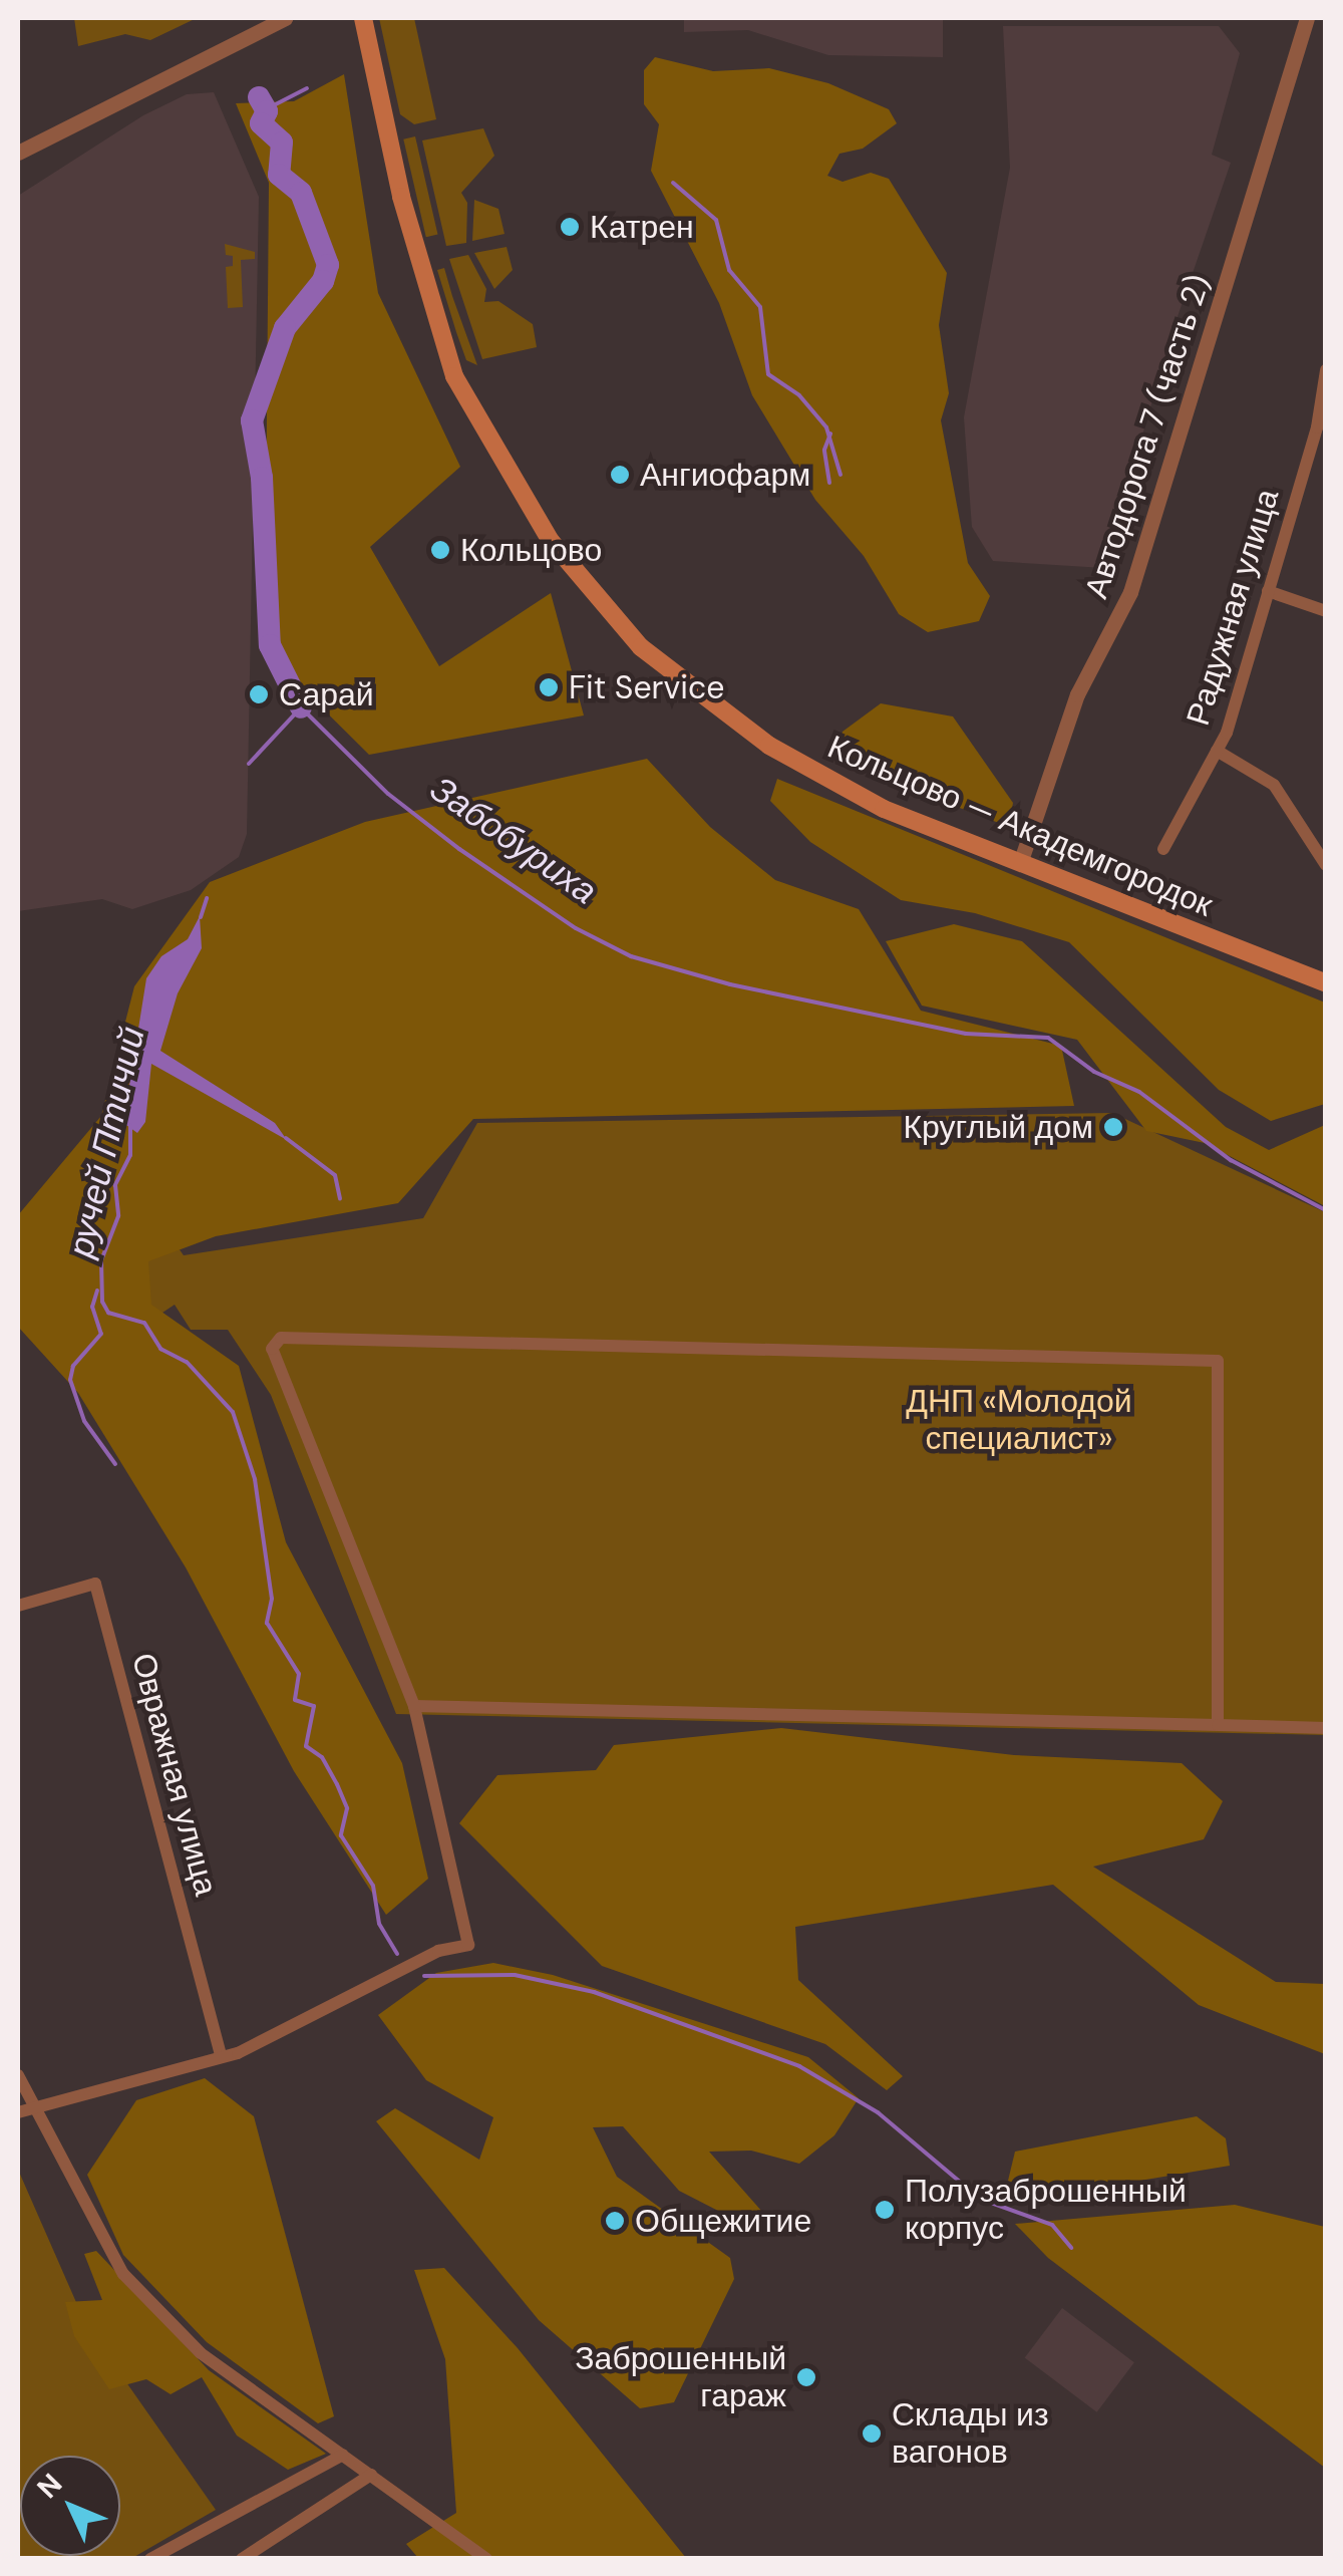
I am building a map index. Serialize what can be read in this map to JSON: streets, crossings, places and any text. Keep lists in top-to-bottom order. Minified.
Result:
{"streets":{"main road":["Кольцово — Академгородок"],"street":["Автодорога 7 (часть 2)","Радужная улица","Овражная улица"]},"crossings":[["Автодорога 7 (часть 2)","Кольцово — Академгородок"]],"water":["Забобуриха","ручей Птичий"],"parks":["ДНП «Молодой специалист»"],"places":["Катрен","Ангиофарм","Кольцово","Fit Service","Сарай","Круглый дом","Полузаброшенный корпус","Общежитие","Заброшенный гараж","Склады из вагонов"],"north":"top left"}
